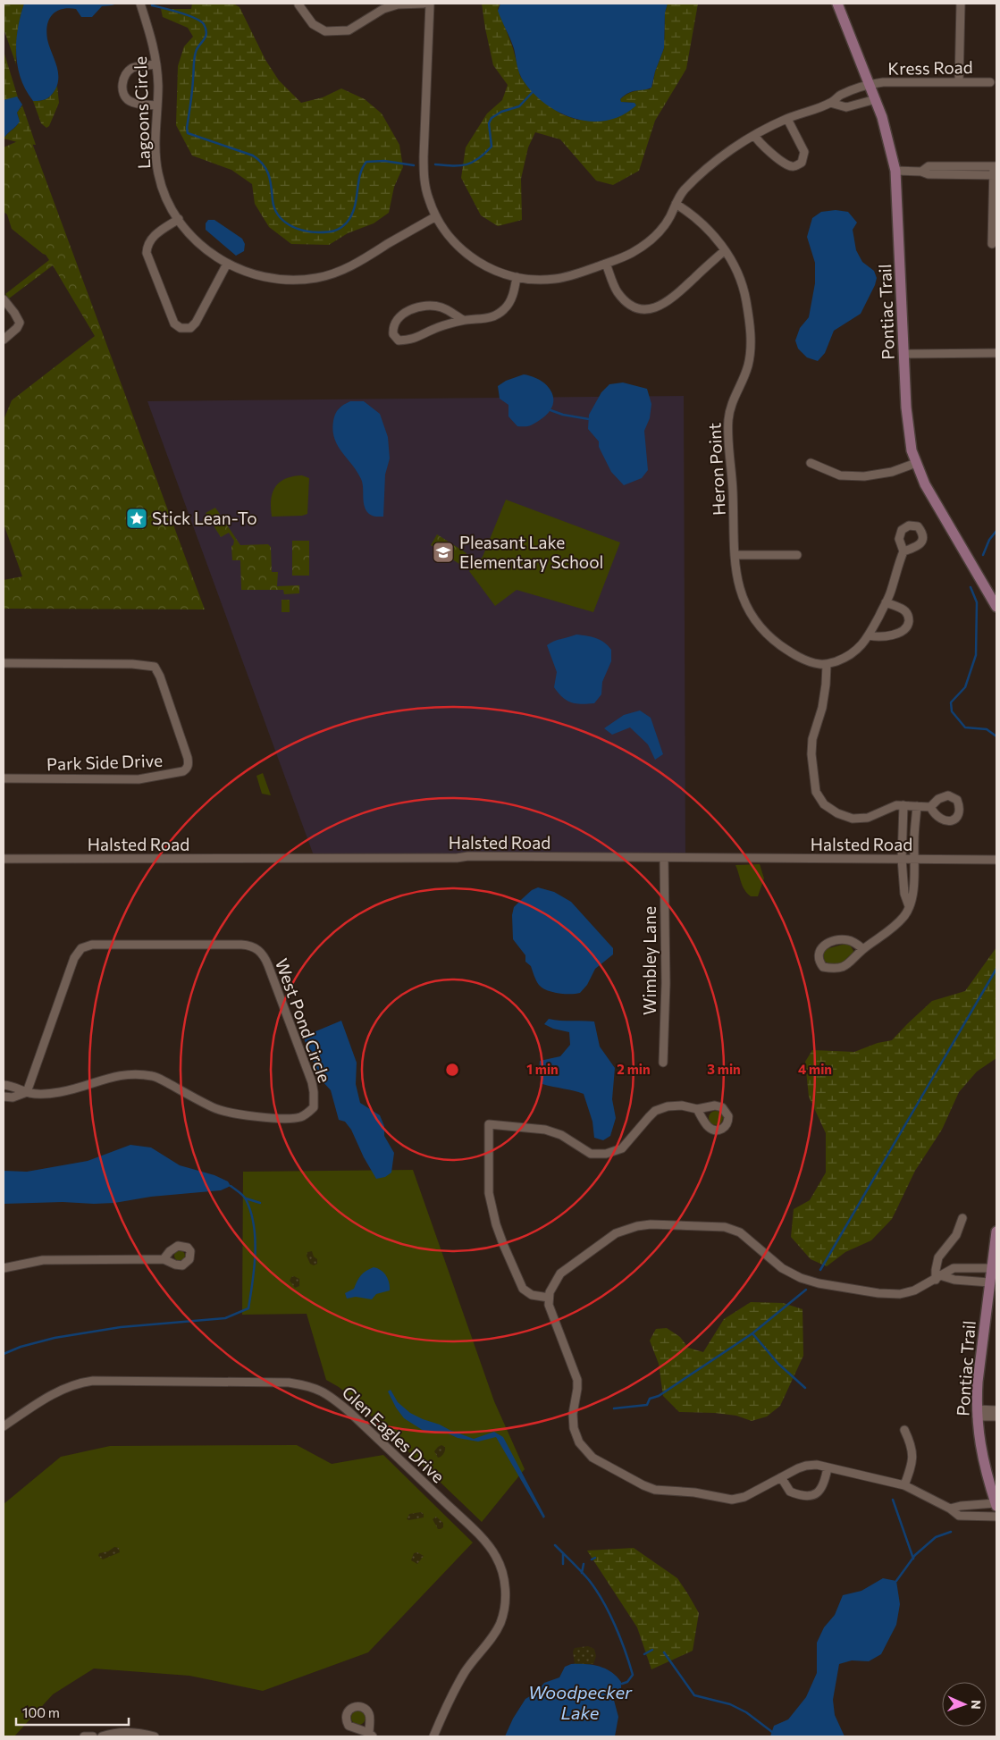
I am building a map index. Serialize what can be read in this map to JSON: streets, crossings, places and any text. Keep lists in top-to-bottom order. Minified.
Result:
{"streets":{"main road":["Pontiac Trail"],"street":["Kress Road","Lagoons Circle","Heron Point","Park Side Drive","Halsted Road","Wimbley Lane","West Pond Circle","Glen Eagles Drive"]},"crossings":[["Kress Road","Pontiac Trail"],["Halsted Road","Wimbley Lane"]],"water":["Woodpecker Lake"],"places":{"place":["Stick Lean-To"],"school or university":["Pleasant Lake Elementary School"]},"scale_bar":"100 m","north":"right","rings":["1 min","2 min","3 min","4 min"]}
